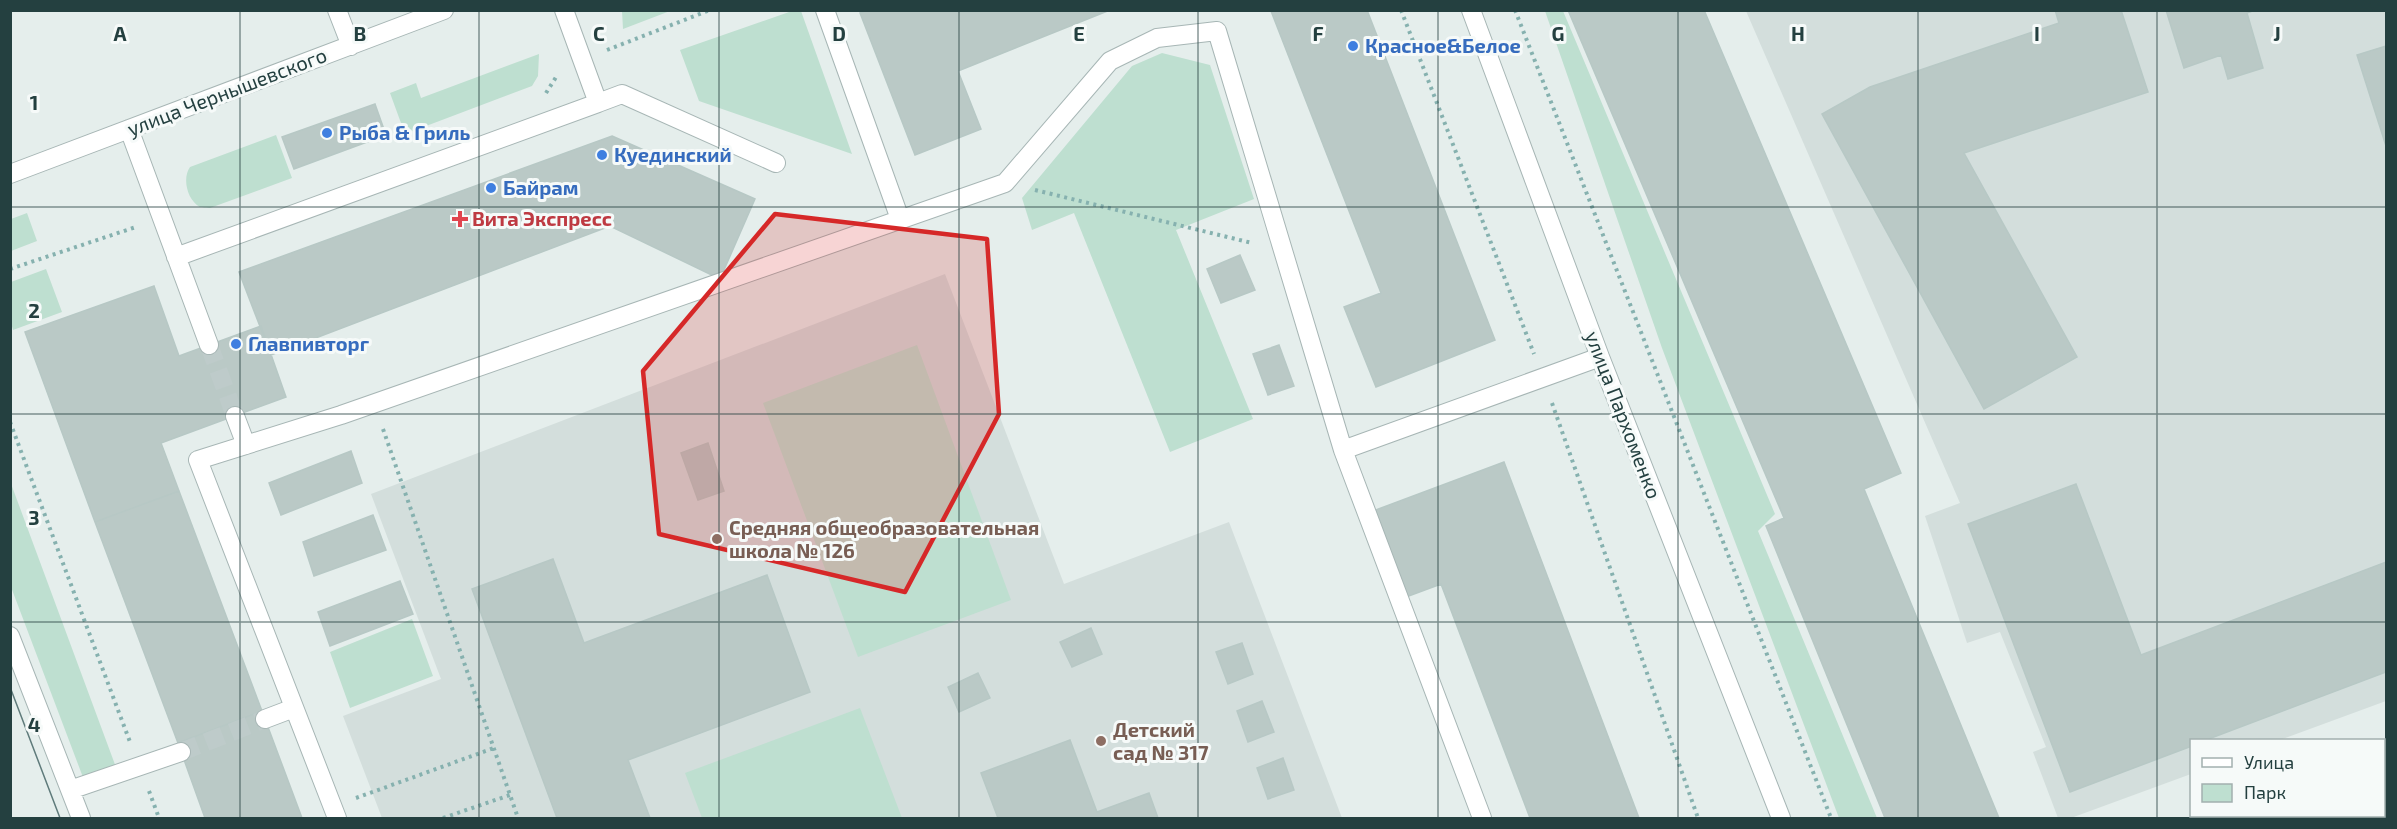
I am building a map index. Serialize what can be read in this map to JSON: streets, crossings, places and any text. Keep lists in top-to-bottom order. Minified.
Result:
{"streets":{"street":["улица Чернышевского","улица Пархоменко"]},"places":{"other":["Красное&Белое","Рыба & Гриль","Куединский","Байрам","Главпивторг","Средняя общеобразовательная школа № 126","Детский сад № 317"],"health":["Вита Экспресс"]},"legend":["Улица","Парк"],"grid":{"columns":["A","B","C","D","E","F","G","H","I","J"],"rows":["1","2","3","4"]}}
